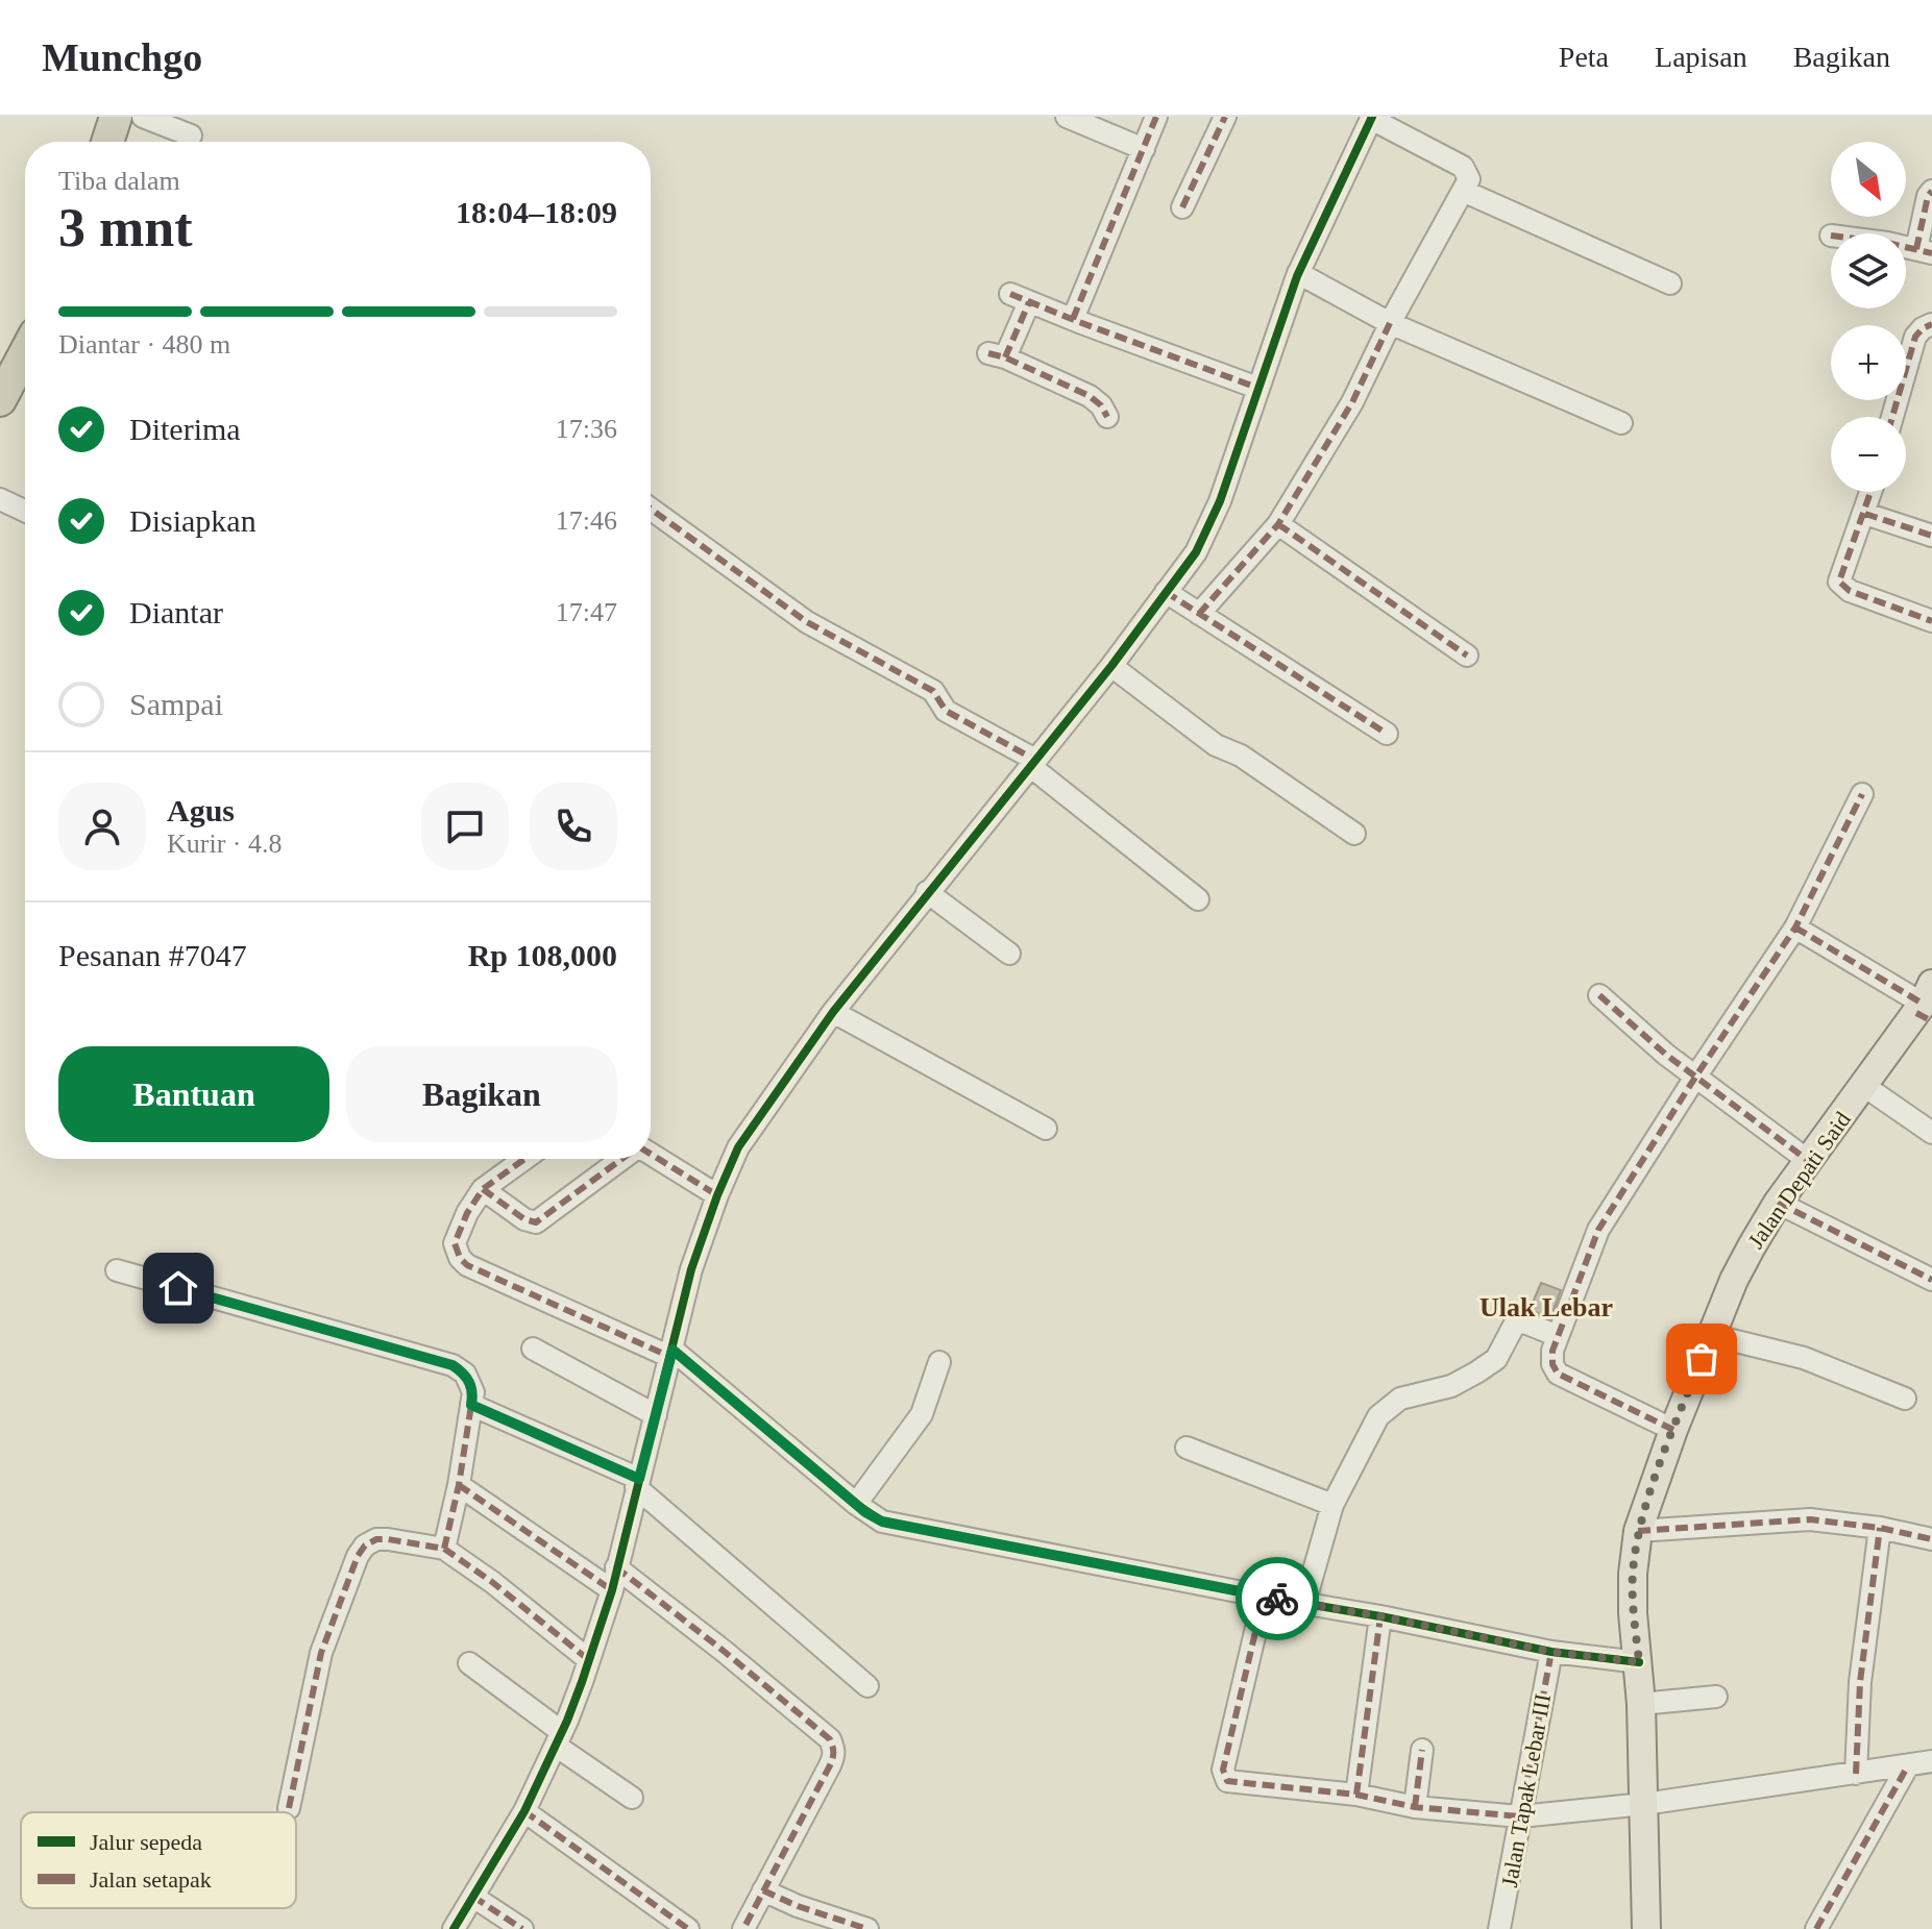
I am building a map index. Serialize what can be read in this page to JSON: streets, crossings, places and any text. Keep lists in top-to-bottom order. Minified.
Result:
{"streets":{"main road":["Jalan Depati Said"],"street":["Jalan Tapak Lebar III"]},"districts":["Ulak Lebar"],"legend":["Jalur sepeda","Jalan setapak"],"north":"bottom right","page":{"header":"Munchgo","nav":["Peta","Lapisan","Bagikan"],"map_buttons":["+","−"],"heading":["3 mnt","Tiba dalam","18:04–18:09"],"panel":["Agus","Kurir · 4.8","Pesanan #7047","Rp 108,000"],"bar":"Diantar · 480 m","list":[["Diterima","17:36"],["Disiapkan","17:46"],["Diantar","17:47"],"Sampai"],"buttons":["Bantuan","Bagikan"]}}
